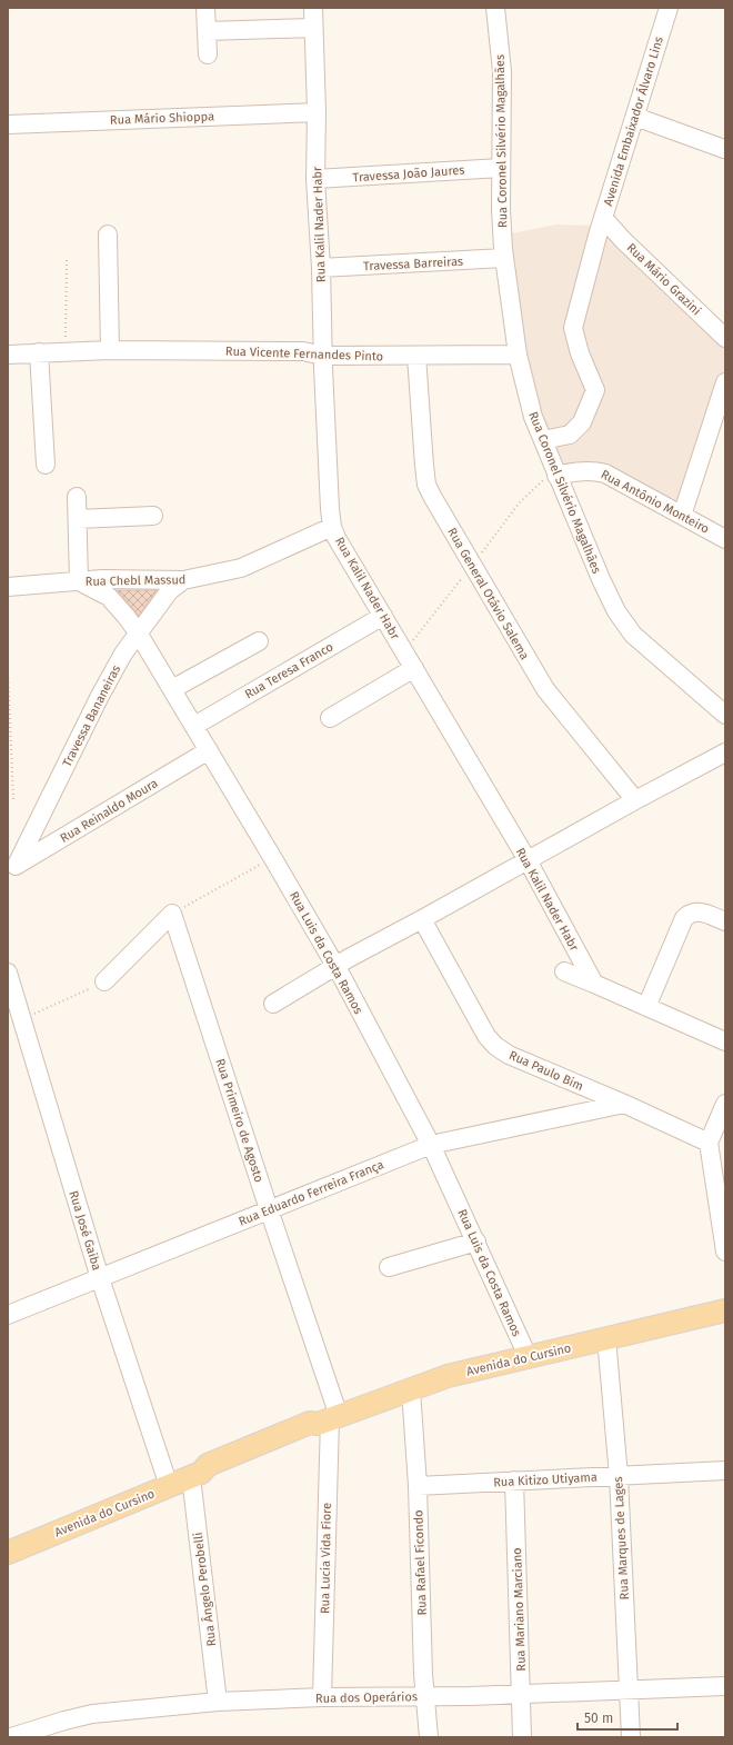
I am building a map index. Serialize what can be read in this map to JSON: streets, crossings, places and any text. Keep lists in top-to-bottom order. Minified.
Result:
{"streets":{"main road":["Avenida do Cursino"],"street":["Rua Mário Shioppa","Avenida Embaixador Álvaro Lins","Rua Coronel Silvério Magalhães","Travessa João Jaures","Rua Kalil Nader Habr","Travessa Barreiras","Rua Mário Grazini","Rua Vicente Fernandes Pinto","Rua Antônio Monteiro","Rua Chebl Massud","Rua General Otávio Salema","Rua Teresa Franco","Travessa Bananeiras","Rua Reinaldo Moura","Rua Luis da Costa Ramos","Rua Paulo Bim","Rua Primeiro de Agosto","Rua Eduardo Ferreira França","Rua José Gaiba","Rua Kitizo Utiyama","Rua Marques de Lages","Rua Lucia Vida Fiore","Rua Rafael Ficondo","Rua Ângelo Perobelli","Rua Mariano Marciano","Rua dos Operários"]},"crossings":[["Rua Mário Shioppa","Rua Kalil Nader Habr"],["Avenida Embaixador Álvaro Lins","Rua Coronel Silvério Magalhães"],["Avenida Embaixador Álvaro Lins","Rua Mário Grazini"],["Rua Coronel Silvério Magalhães","Travessa João Jaures"],["Rua Coronel Silvério Magalhães","Travessa Barreiras"],["Rua Coronel Silvério Magalhães","Rua Vicente Fernandes Pinto"],["Rua Coronel Silvério Magalhães","Rua Antônio Monteiro"],["Travessa João Jaures","Rua Kalil Nader Habr"],["Rua Kalil Nader Habr","Travessa Barreiras"],["Rua Kalil Nader Habr","Rua Vicente Fernandes Pinto"],["Rua Kalil Nader Habr","Rua Chebl Massud"],["Rua Kalil Nader Habr","Rua Teresa Franco"],["Rua Vicente Fernandes Pinto","Rua General Otávio Salema"],["Rua Chebl Massud","Travessa Bananeiras"],["Rua Chebl Massud","Rua Luis da Costa Ramos"],["Rua Teresa Franco","Rua Luis da Costa Ramos"],["Travessa Bananeiras","Rua Reinaldo Moura"],["Travessa Bananeiras","Rua Luis da Costa Ramos"],["Rua Reinaldo Moura","Rua Luis da Costa Ramos"],["Rua Luis da Costa Ramos","Rua Eduardo Ferreira França"],["Rua Luis da Costa Ramos","Avenida do Cursino"],["Rua Paulo Bim","Rua Eduardo Ferreira França"],["Rua Primeiro de Agosto","Rua Eduardo Ferreira França"],["Rua Primeiro de Agosto","Avenida do Cursino"],["Rua Primeiro de Agosto","Rua Lucia Vida Fiore"],["Rua Eduardo Ferreira França","Rua José Gaiba"],["Rua José Gaiba","Avenida do Cursino"],["Avenida do Cursino","Rua Marques de Lages"],["Avenida do Cursino","Rua Lucia Vida Fiore"],["Avenida do Cursino","Rua Rafael Ficondo"],["Avenida do Cursino","Rua Ângelo Perobelli"],["Rua Kitizo Utiyama","Rua Marques de Lages"],["Rua Kitizo Utiyama","Rua Rafael Ficondo"],["Rua Kitizo Utiyama","Rua Mariano Marciano"],["Rua Marques de Lages","Rua dos Operários"],["Rua Lucia Vida Fiore","Rua dos Operários"],["Rua Rafael Ficondo","Rua dos Operários"],["Rua Ângelo Perobelli","Rua dos Operários"],["Rua Mariano Marciano","Rua dos Operários"]],"scale_bar":"50 m"}
